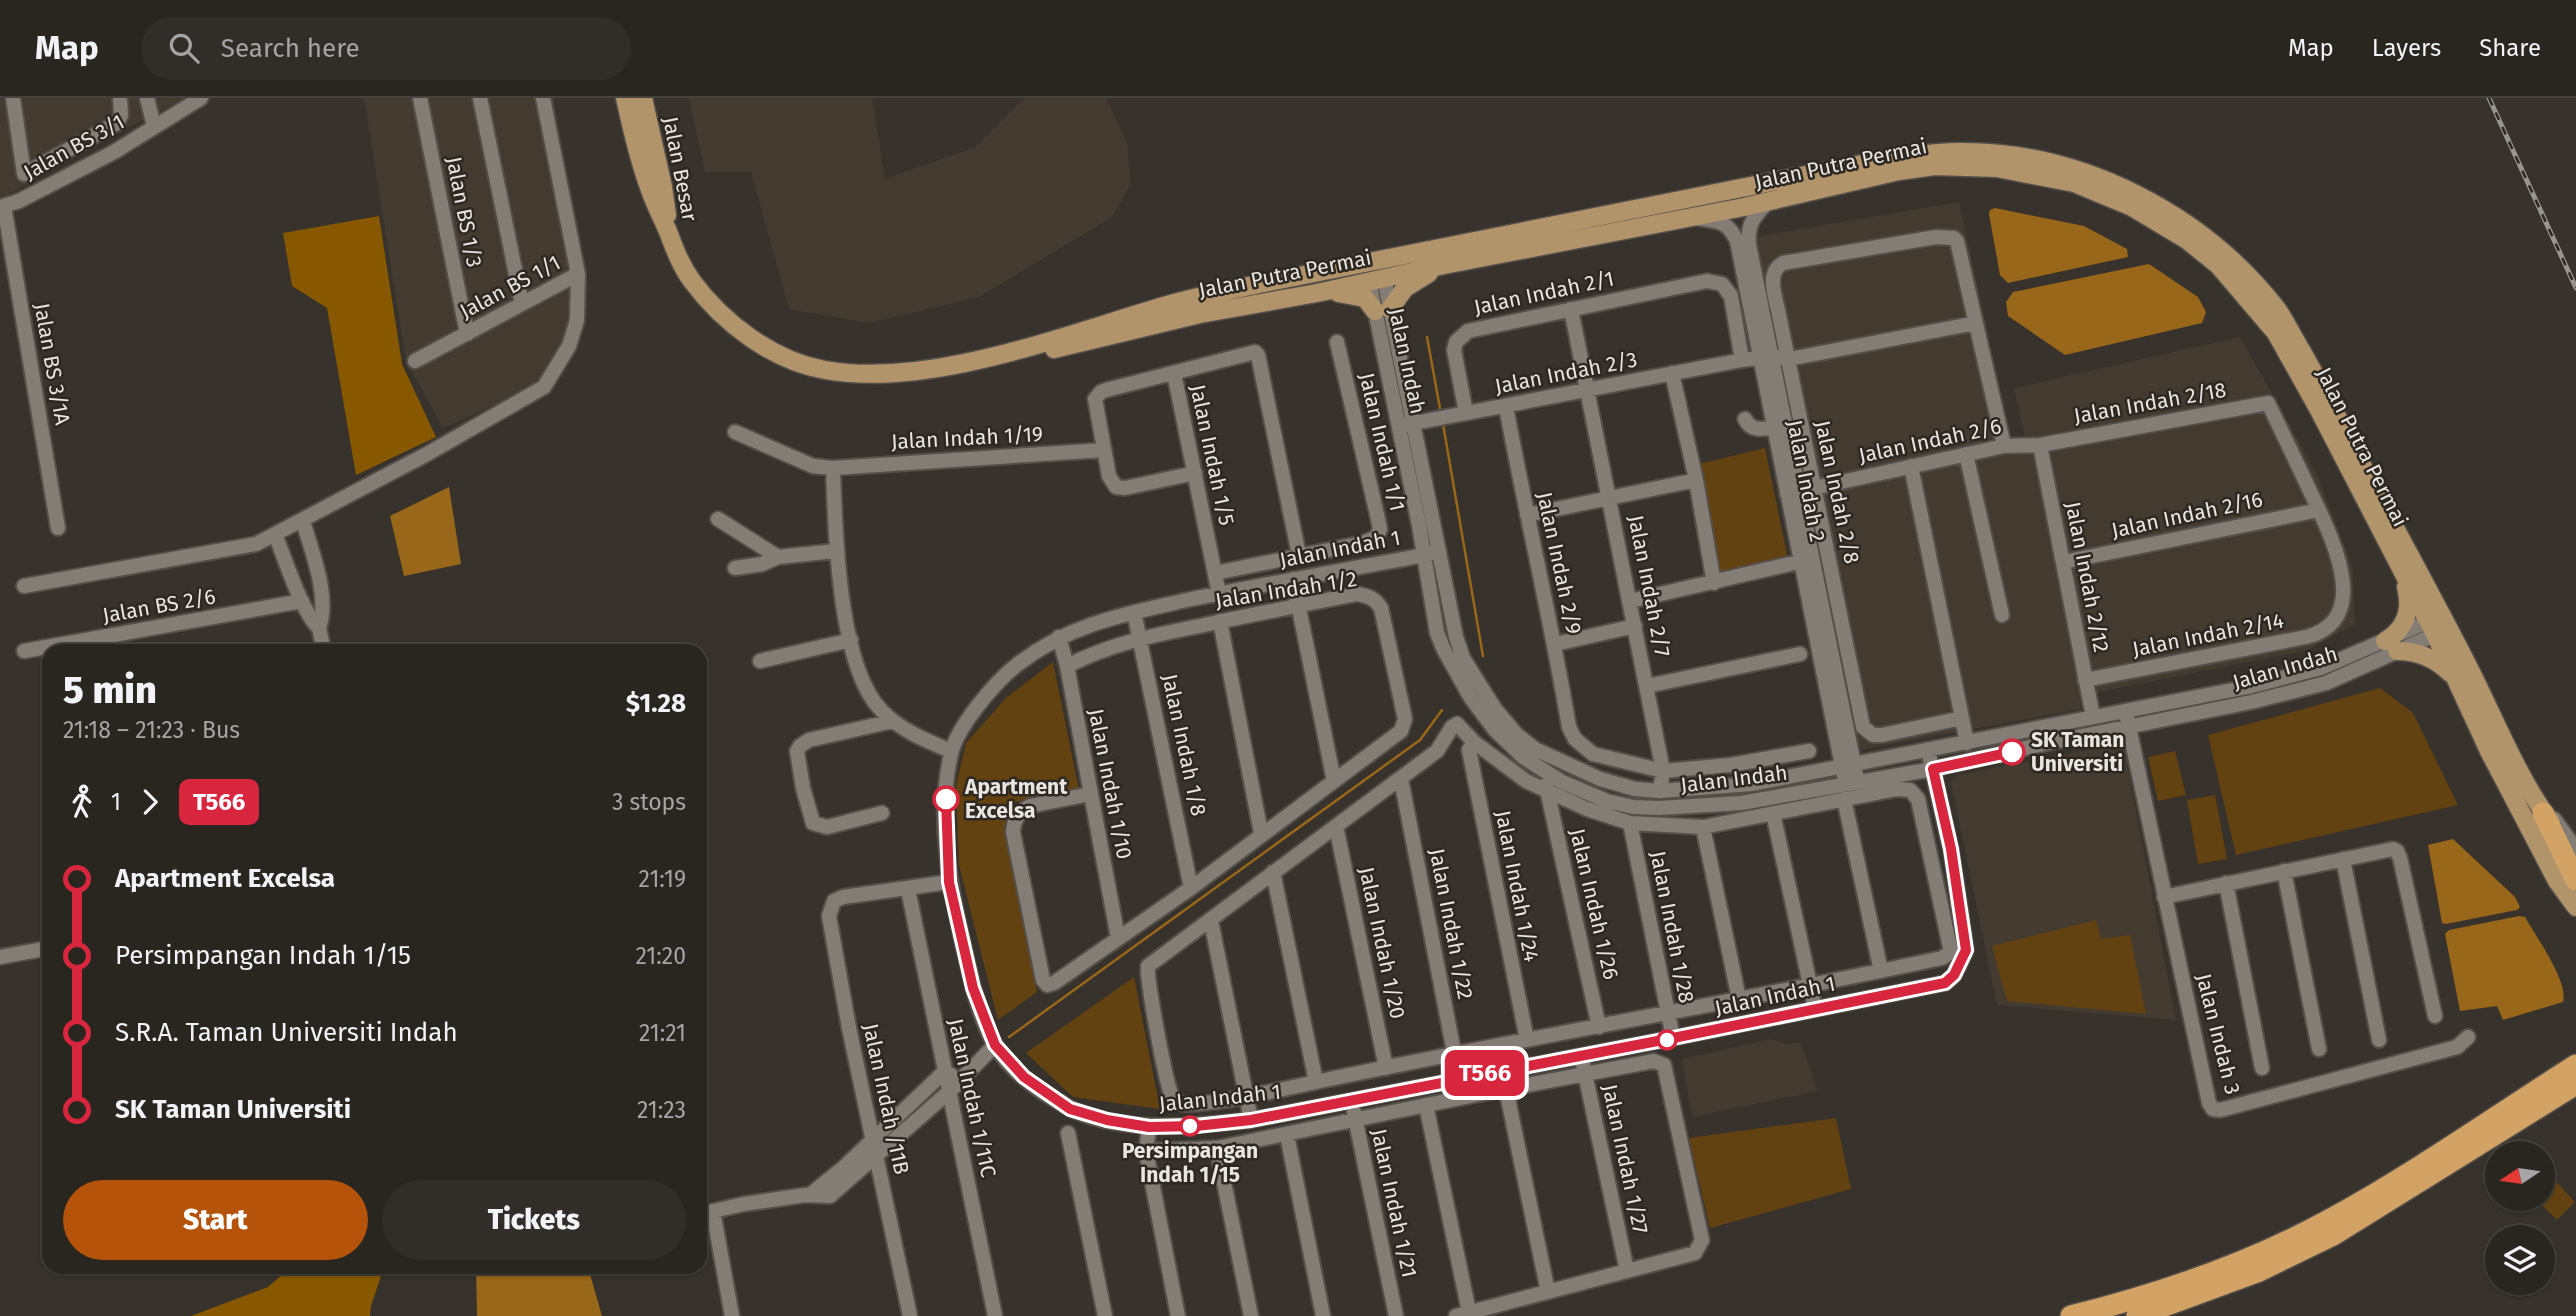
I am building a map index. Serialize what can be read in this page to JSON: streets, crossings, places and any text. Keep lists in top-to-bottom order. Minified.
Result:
{"streets":{"main road":["Jalan Putra Permai","Jalan Besar"],"street":["Jalan BS 3/1","Jalan BS 1/3","Jalan BS 1/1","Jalan Indah 2/1","Jalan Indah","Jalan BS 3/1A","Jalan Indah 2/3","Jalan Indah 2/18","Jalan Indah 1/19","Jalan Indah 2/6","Jalan Indah 1/1","Jalan Indah 1/5","Jalan Indah 2","Jalan Indah 2/8","Jalan Indah 2/16","Jalan Indah 1","Jalan Indah 2/9","Jalan Indah 2/12","Jalan Indah 2/7","Jalan Indah 1/2","Jalan BS 2/6","Jalan Indah 2/14","Jalan Indah 1/8","Jalan Indah 1/10","Jalan Indah 1/24","Jalan Indah 1/26","Jalan Indah 1/22","Jalan Indah 1/28","Jalan Indah 1/20","Jalan Indah 3","Jalan Indah 1/11C","Jalan Indah /11B","Jalan Indah 1/27","Jalan Indah 1/21"]},"crossings":[["Jalan BS 3/1","Jalan BS 3/1A"],["Jalan Putra Permai","Jalan Besar"],["Jalan Putra Permai","Jalan Indah"],["Jalan Putra Permai","Jalan Indah 2"],["Jalan BS 1/3","Jalan BS 1/1"],["Jalan Indah 2/1","Jalan Indah 2/3"],["Jalan Indah 2/1","Jalan Indah 2/7"],["Jalan Indah","Jalan Indah 2/3"],["Jalan Indah","Jalan Indah 2"],["Jalan Indah","Jalan Indah 1"],["Jalan Indah","Jalan Indah 2/12"],["Jalan Indah","Jalan Indah 2/7"],["Jalan Indah","Jalan Indah 1/26"],["Jalan Indah","Jalan Indah 3"],["Jalan Indah 2/3","Jalan Indah 2"],["Jalan Indah 2/3","Jalan Indah 2/8"],["Jalan Indah 2/3","Jalan Indah 2/9"],["Jalan Indah 2/3","Jalan Indah 2/7"],["Jalan Indah 2/18","Jalan Indah 2/6"],["Jalan Indah 2/18","Jalan Indah 2/16"],["Jalan Indah 2/18","Jalan Indah 2/12"],["Jalan Indah 2/18","Jalan Indah 2/14"],["Jalan Indah 1/19","Jalan Indah 1/5"],["Jalan Indah 2/6","Jalan Indah 2"],["Jalan Indah 2/6","Jalan Indah 2/8"],["Jalan Indah 2/6","Jalan Indah 2/12"],["Jalan Indah 1/5","Jalan Indah 1"],["Jalan Indah 2/16","Jalan Indah 2/12"],["Jalan Indah 2/16","Jalan Indah 2/14"],["Jalan Indah 1","Jalan Indah 1/8"],["Jalan Indah 1","Jalan Indah 1/10"],["Jalan Indah 1","Jalan Indah 1/22"],["Jalan Indah 1","Jalan Indah 1/28"],["Jalan Indah 1","Jalan Indah 1/27"],["Jalan Indah 1","Jalan Indah 1/21"],["Jalan Indah 2/9","Jalan Indah 2/7"],["Jalan Indah 2/12","Jalan Indah 2/14"],["Jalan Indah 1/2","Jalan Indah 1/8"],["Jalan Indah 1/2","Jalan Indah 1/10"],["Jalan Indah 1/11C","Jalan Indah /11B"]],"places":["SK Taman Universiti","Apartment Excelsa","Persimpangan Indah 1/15"],"lines":["bus line T566"],"north":"left","page":{"header":"Map","search":"Search here","nav":["Map","Layers","Share"],"on_map":"T566","heading":["5 min","21:18 – 21:23 · Bus","$1.28"],"legs":["1","T566","3 stops"],"list":[{"name":"Apartment Excelsa","value":"21:19"},{"name":"Persimpangan Indah 1/15","value":"21:20"},{"name":"S.R.A. Taman Universiti Indah","value":"21:21"},{"name":"SK Taman Universiti","value":"21:23"}],"buttons":["Start","Tickets"]}}
